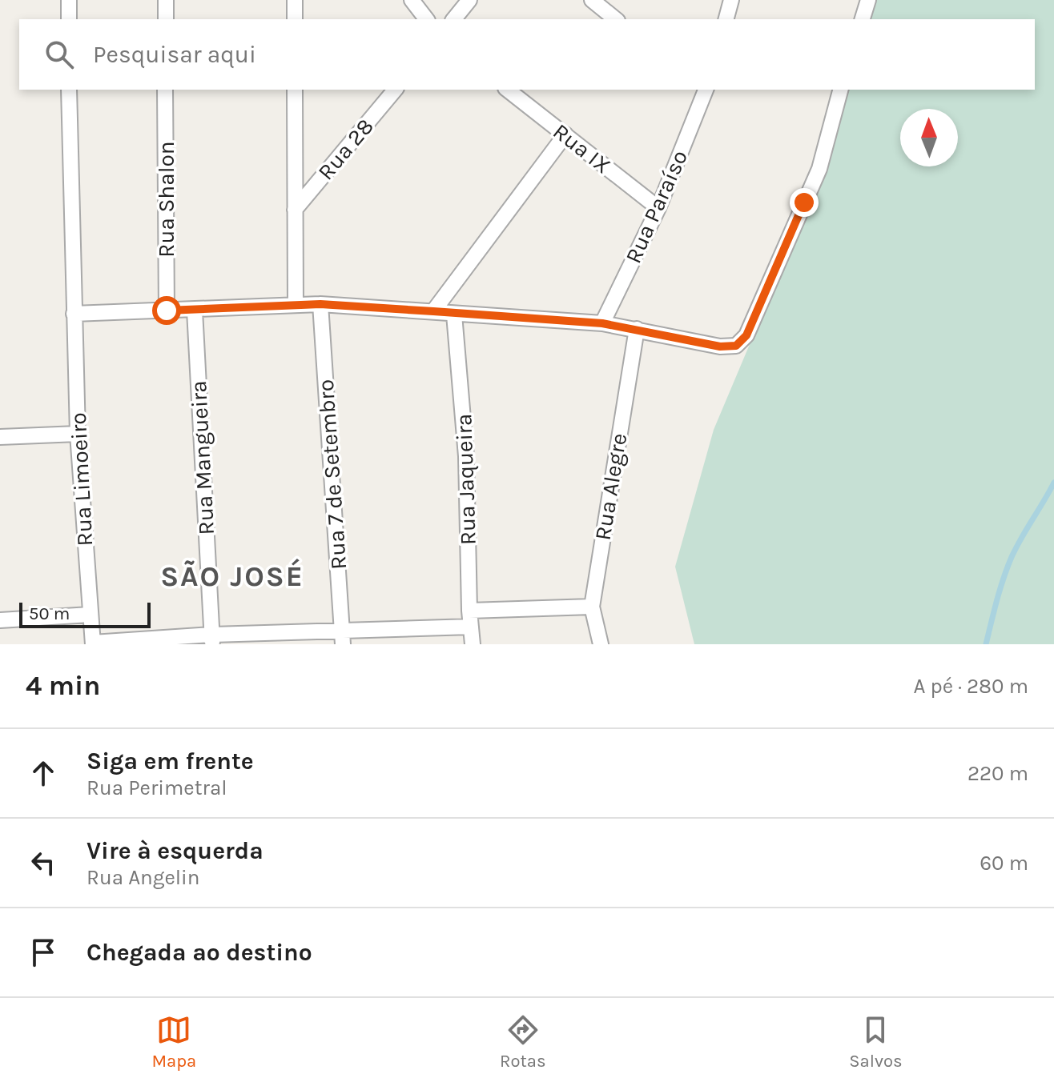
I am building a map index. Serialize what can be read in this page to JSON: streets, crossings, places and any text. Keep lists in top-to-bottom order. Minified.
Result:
{"streets":{"street":["Rua IX","Rua 28","Rua Shalon","Rua Paraíso","Rua Mangueira","Rua 7 de Setembro","Rua Limoeiro","Rua Jaqueira","Rua Alegre"]},"crossings":[["Rua IX","Rua Paraíso"]],"districts":["SÃO JOSÉ"],"scale_bar":"50 m","north":"top","page":{"search":"Pesquisar aqui","scale":"50 m","heading":["4 min","A pé · 280 m"],"list":[["Siga em frente","Rua Perimetral","220 m"],["Vire à esquerda","Rua Angelin","60 m"],"Chegada ao destino"],"nav":["Mapa","Rotas","Salvos"]}}
